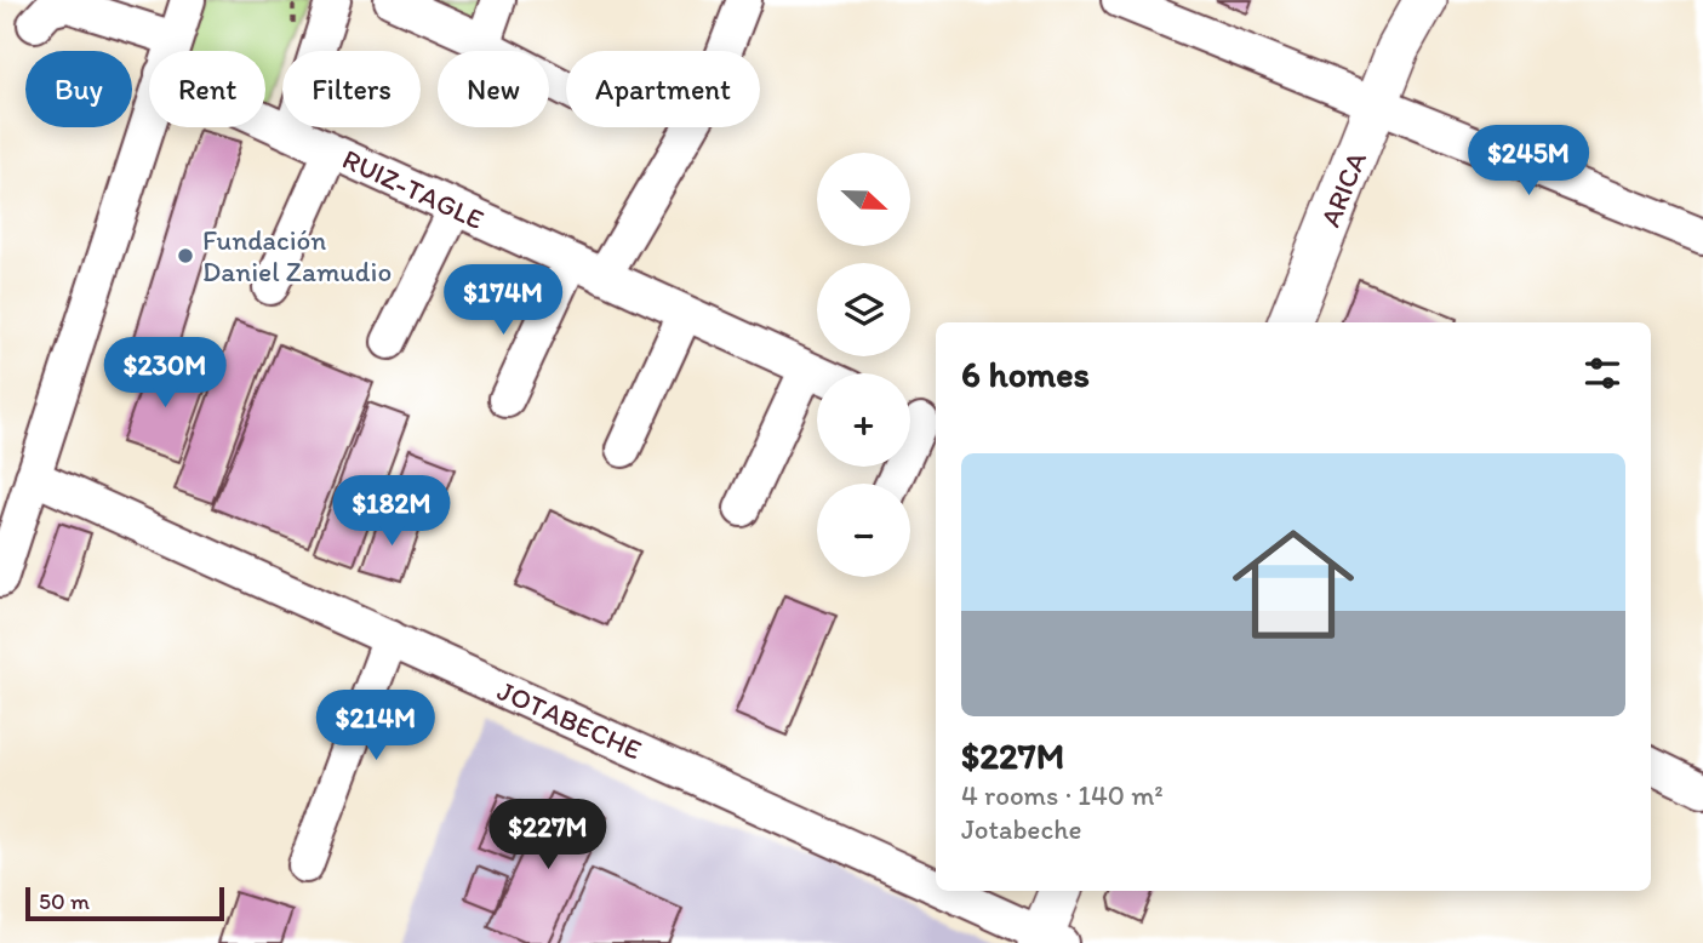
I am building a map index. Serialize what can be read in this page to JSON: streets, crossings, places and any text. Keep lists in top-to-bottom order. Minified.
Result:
{"streets":{"main road":["ARICA"],"street":["RUIZ-TAGLE","JOTABECHE"]},"places":["Fundación Daniel Zamudio"],"scale_bar":"50 m","north":"right","page":{"chip":["Buy","Rent","Filters","New","Apartment"],"price":["$245M","$174M","$230M","$182M","$214M","$227M"],"map_buttons":["+","−"],"heading":"6 homes","list":[{"name":"$227M","note":"4 rooms · 140 m² · Jotabeche"}],"scale":"50 m"}}
